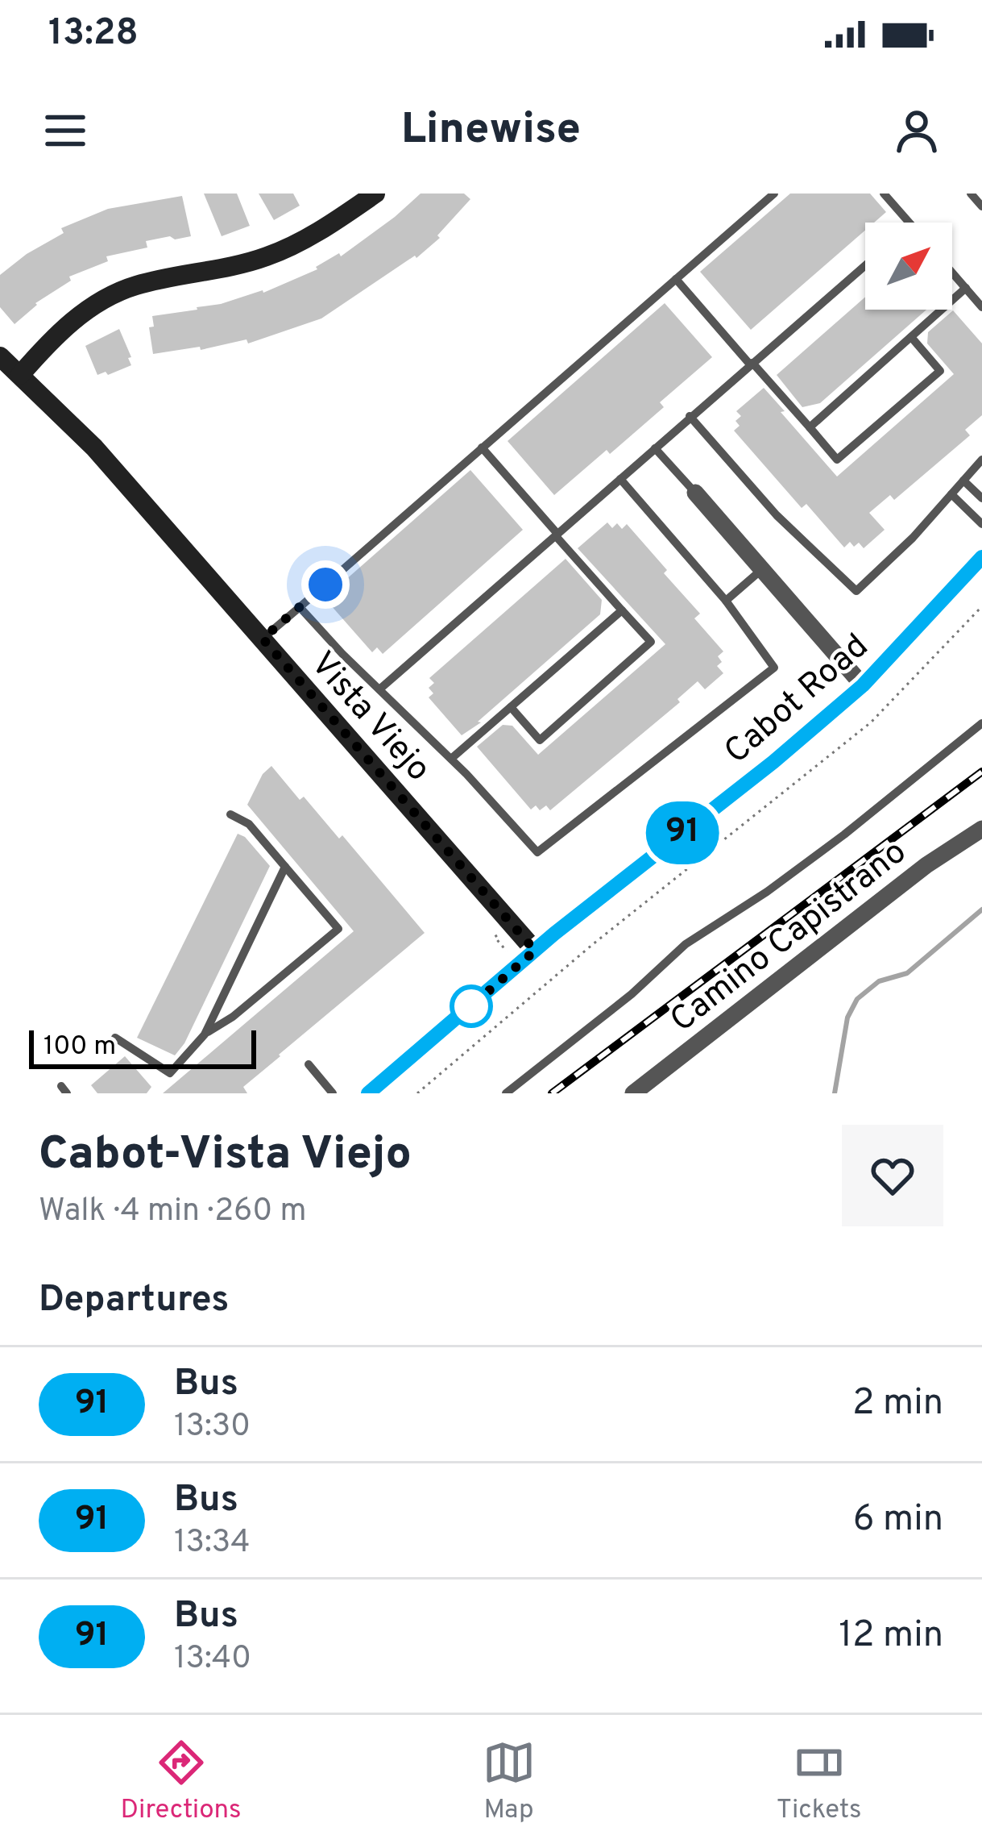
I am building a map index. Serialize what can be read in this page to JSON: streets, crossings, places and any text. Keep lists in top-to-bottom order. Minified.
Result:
{"streets":{"street":["Cabot Road","Vista Viejo","Camino Capistrano"]},"crossings":[["Cabot Road","Vista Viejo"]],"lines":["bus line 91"],"scale_bar":"100 m","north":"top right","page":{"status":"13:28","header":"Linewise","on_map":"91","scale":"100 m","heading":[["Cabot-Vista Viejo","Walk · 4 min · 260 m"],"Departures"],"list":[{"mark":"91","name":"Bus","note":"13:30","value":"2 min"},{"mark":"91","name":"Bus","note":"13:34","value":"6 min"},{"mark":"91","name":"Bus","note":"13:40","value":"12 min"}],"tabs":["Directions","Map","Tickets"]}}
